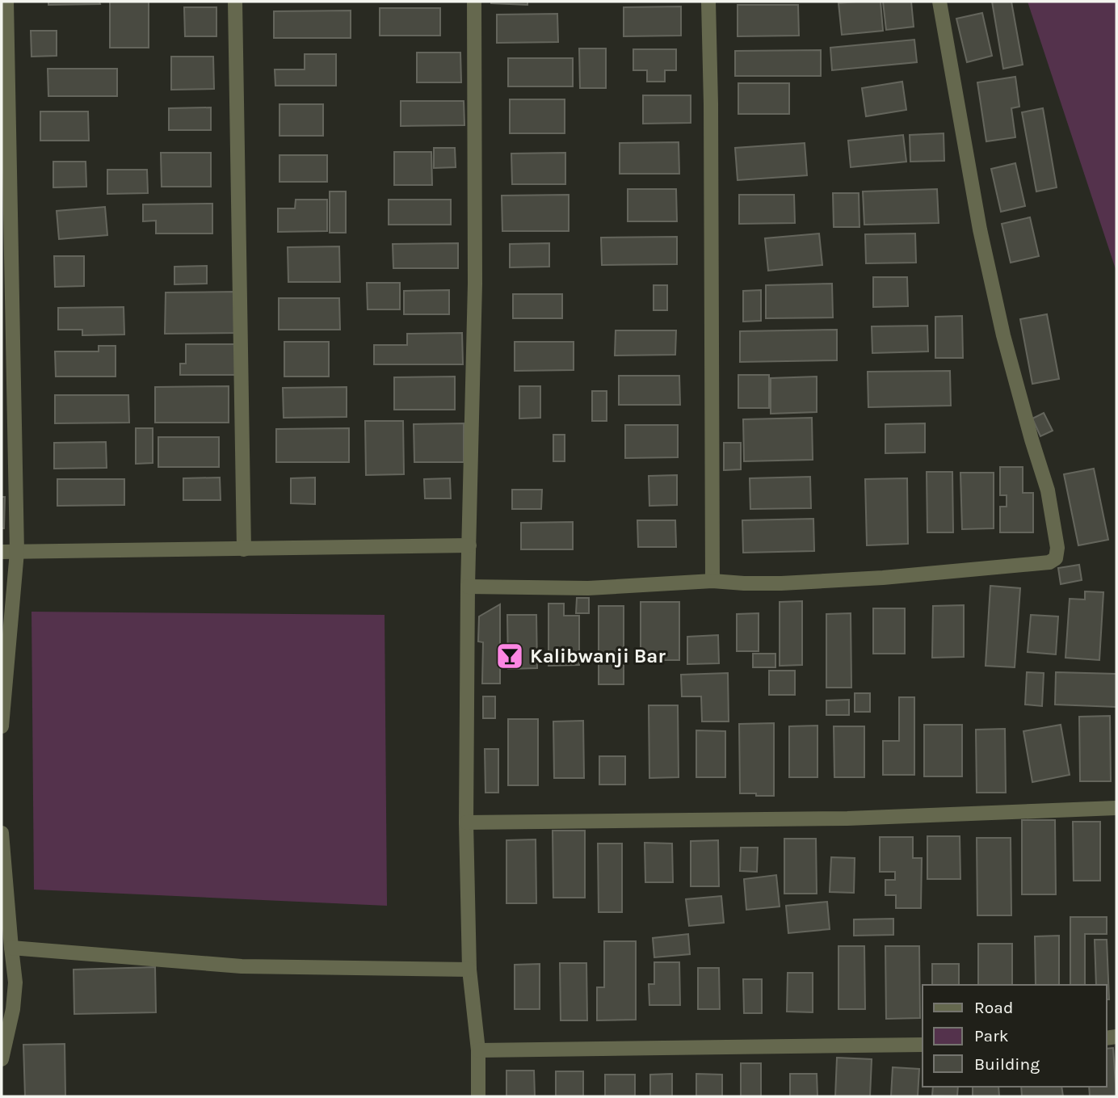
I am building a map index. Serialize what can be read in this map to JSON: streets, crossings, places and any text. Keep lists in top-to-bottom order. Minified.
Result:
{"places":{"bar":["Kalibwanji Bar"]},"legend":["Road","Park","Building"]}
